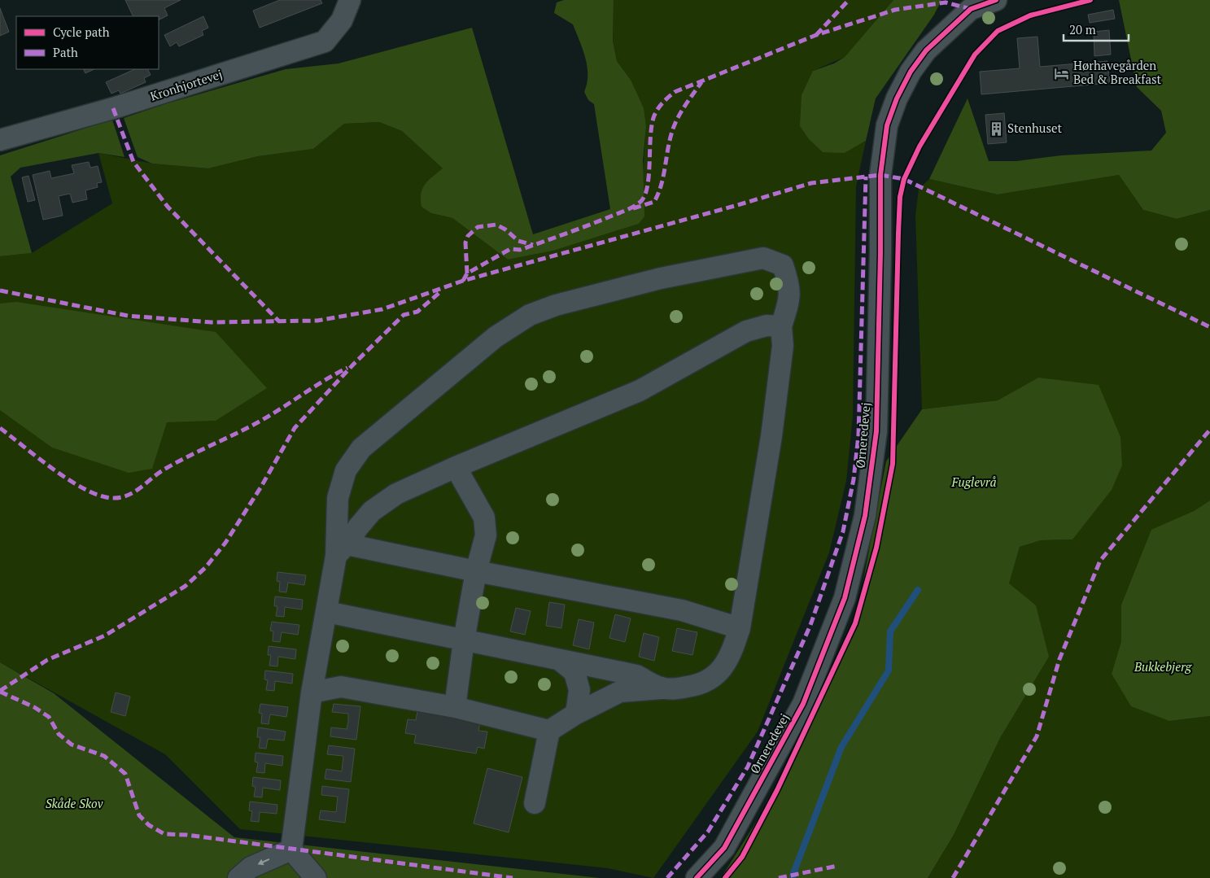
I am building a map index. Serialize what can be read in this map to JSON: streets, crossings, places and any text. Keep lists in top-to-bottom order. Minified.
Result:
{"streets":{"street":["Kronhjortevej","Ørneredevej"]},"parks":["Fuglevrå","Bukkebjerg","Skåde Skov"],"places":{"hotel":["Hørhavegården Bed & Breakfast"],"building":["Stenhuset"]},"legend":["Cycle path","Path"],"scale_bar":"20 m"}
